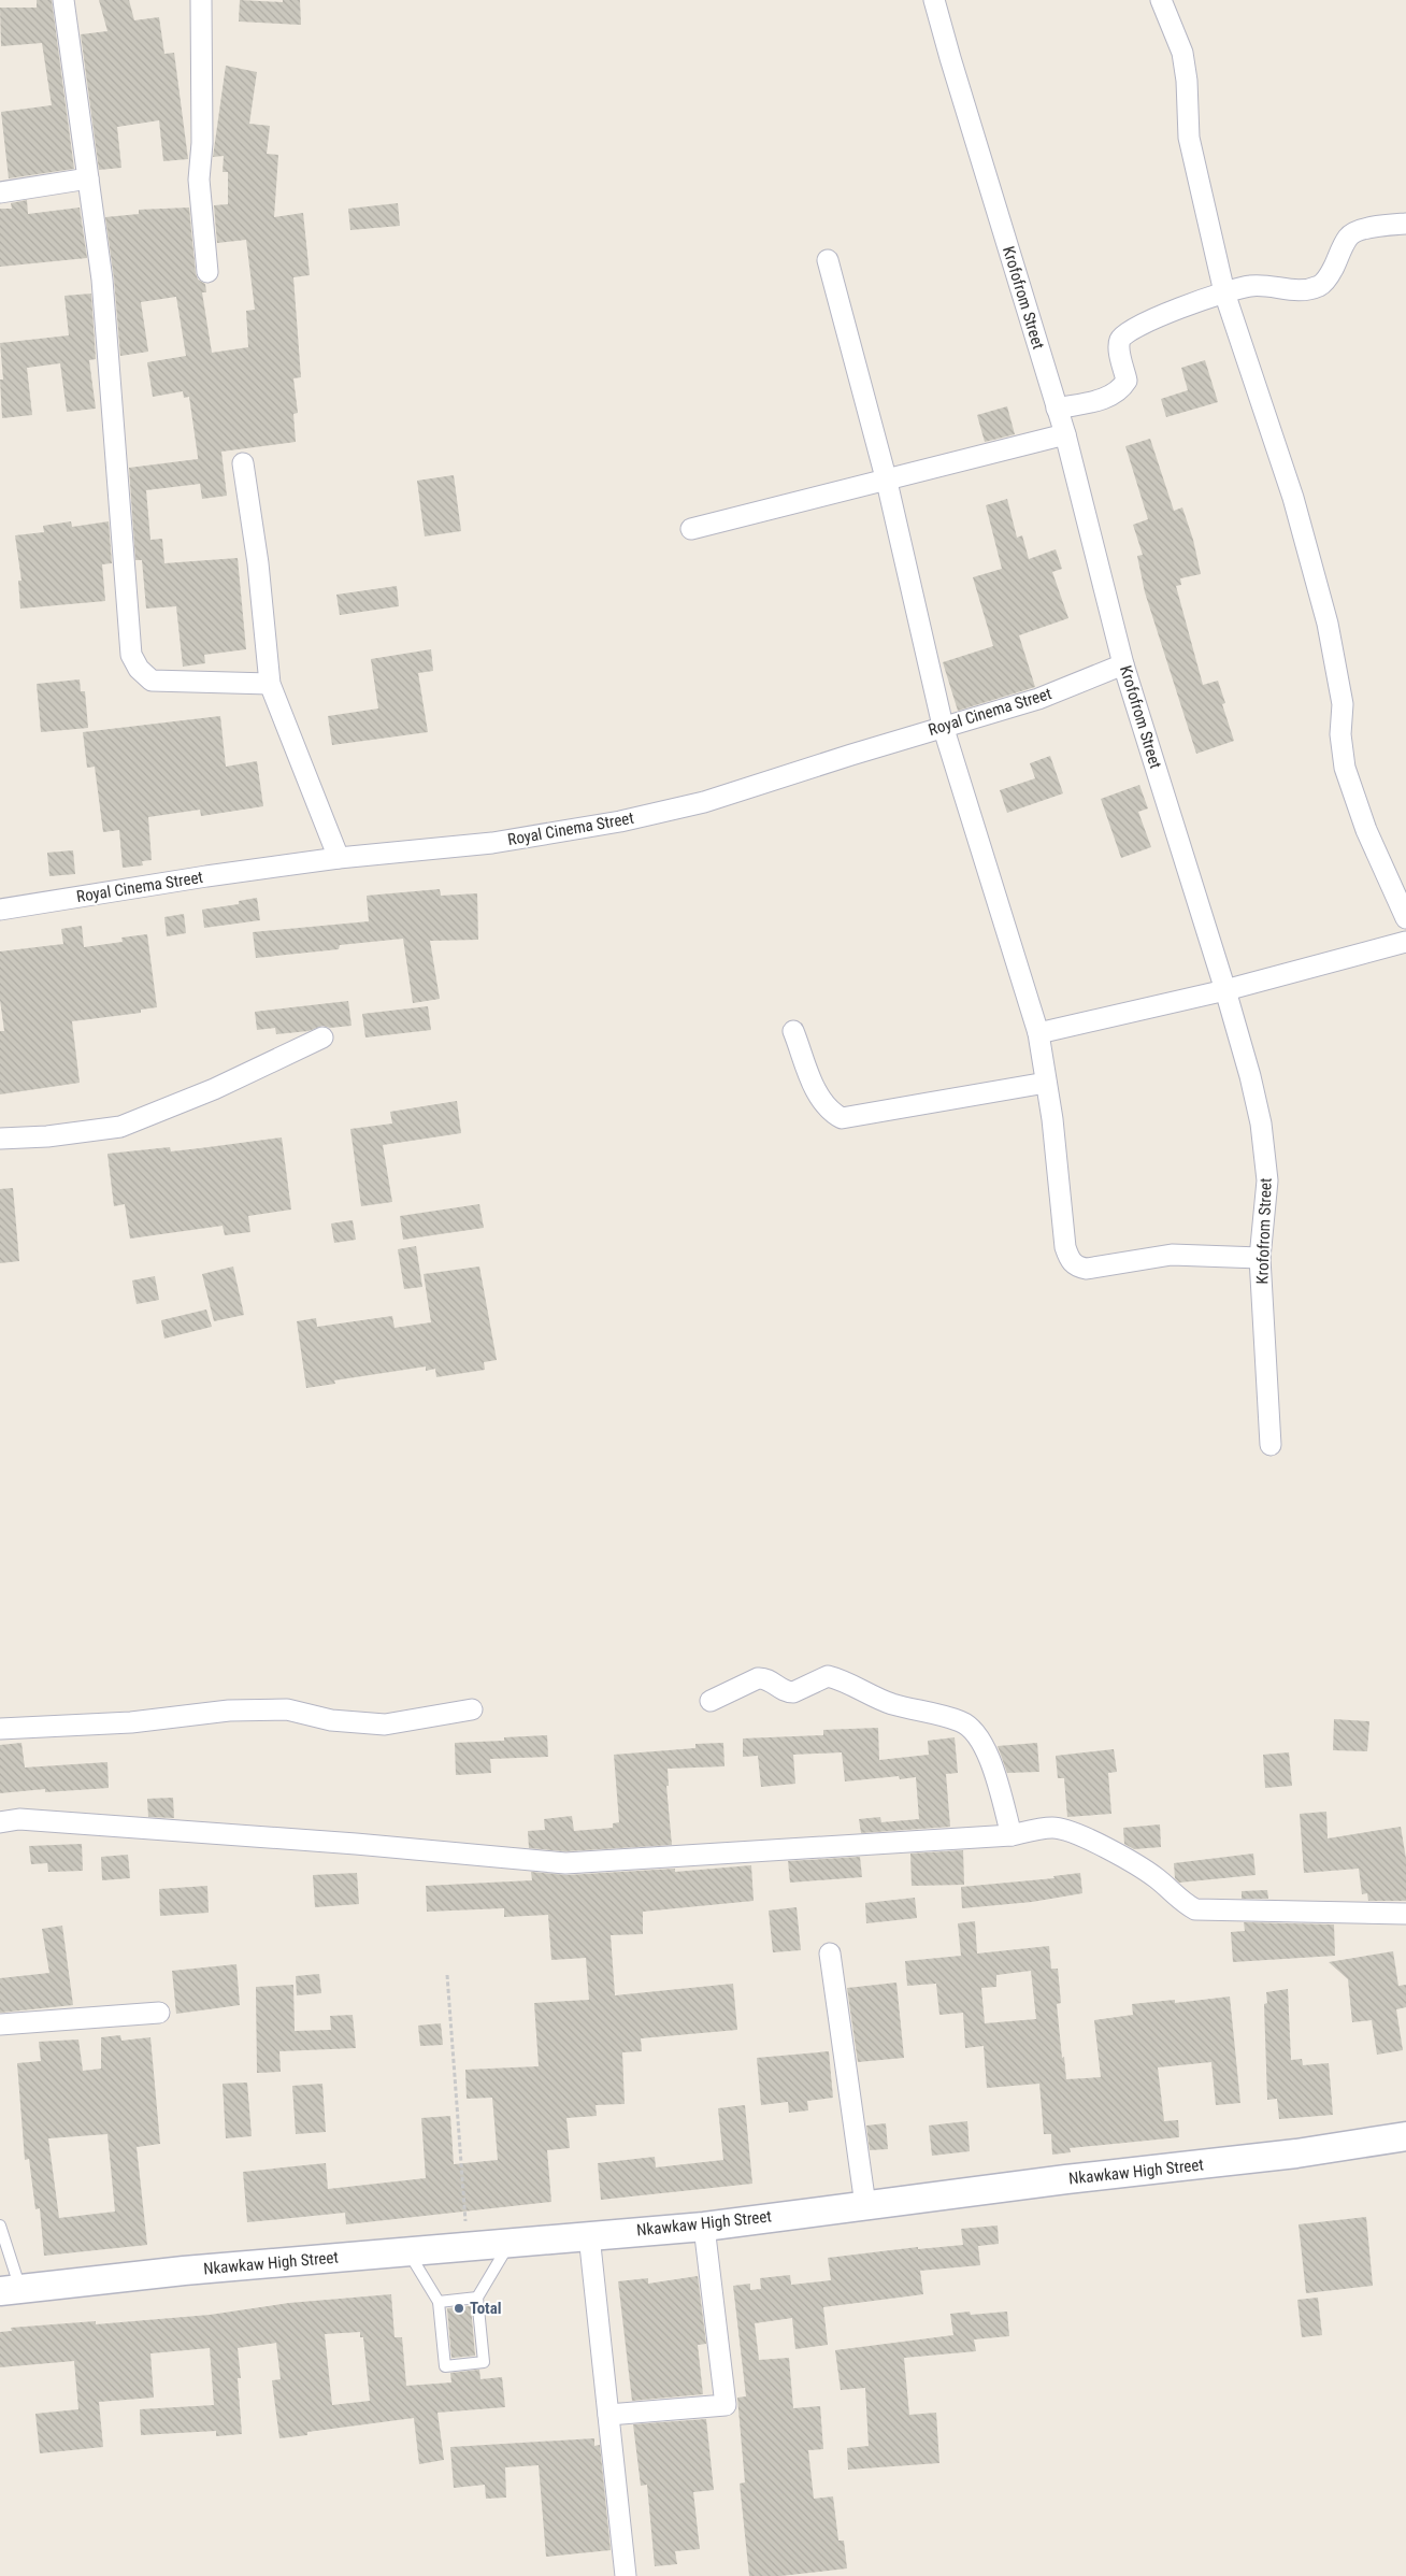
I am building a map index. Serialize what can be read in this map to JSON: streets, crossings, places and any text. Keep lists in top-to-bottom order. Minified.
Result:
{"streets":{"main road":["Nkawkaw High Street"],"street":["Krofofrom Street","Royal Cinema Street"]},"crossings":[["Krofofrom Street","Royal Cinema Street"]],"places":["Total"]}
